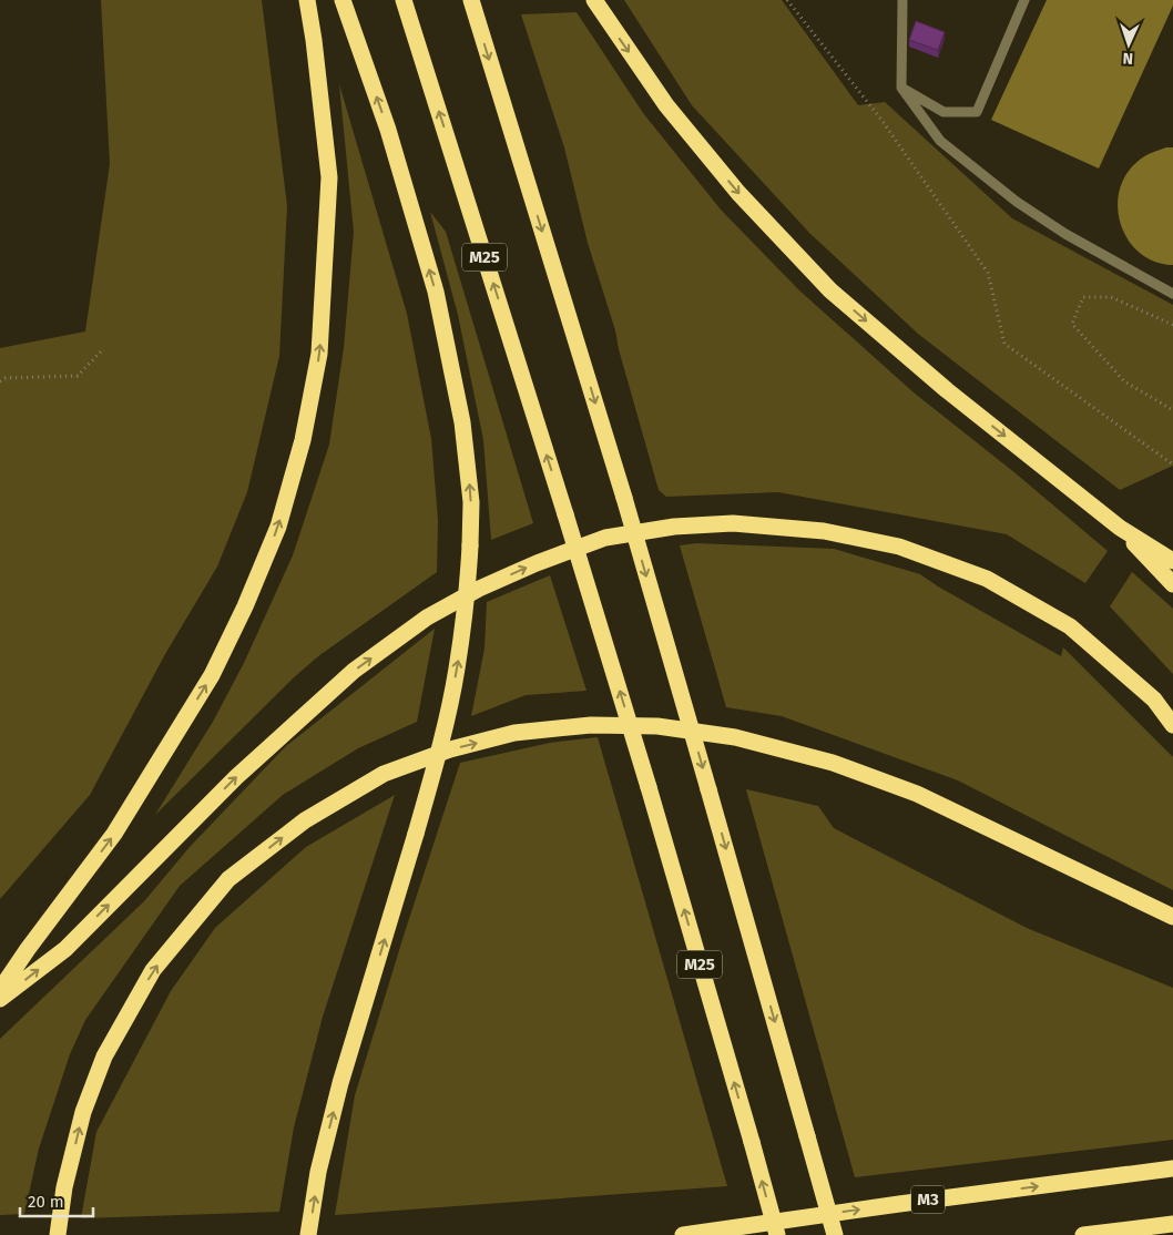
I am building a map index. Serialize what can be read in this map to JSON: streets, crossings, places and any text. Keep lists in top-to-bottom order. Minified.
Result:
{"streets":{"highway":["M25","M3"]},"scale_bar":"20 m","north":"bottom"}
